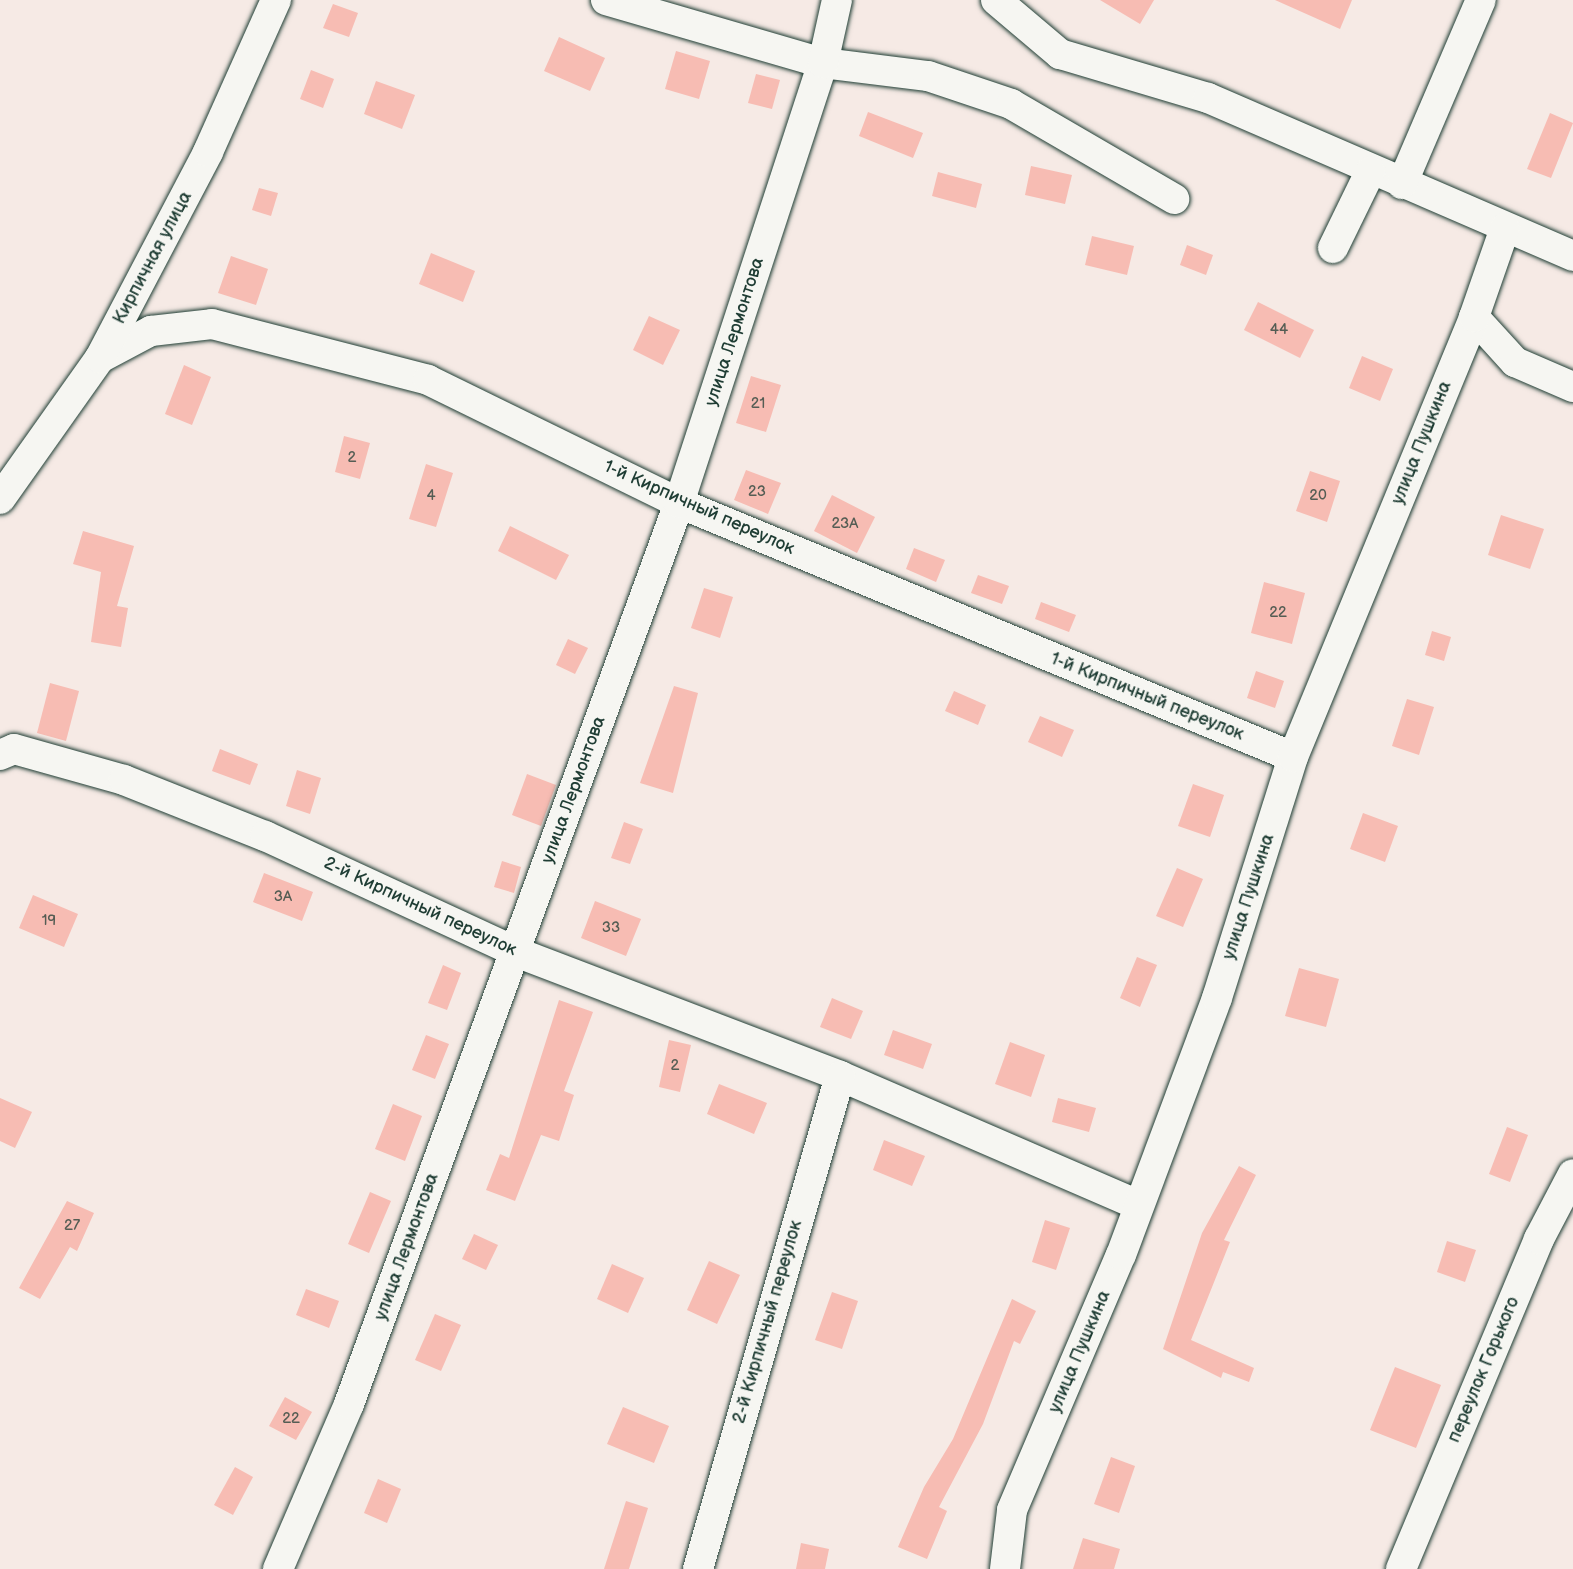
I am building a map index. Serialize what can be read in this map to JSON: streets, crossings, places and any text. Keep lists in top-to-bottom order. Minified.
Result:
{"streets":{"street":["Кирпичная улица","улица Лермонтова","улица Пушкина","1-й Кирпичный переулок","2-й Кирпичный переулок","переулок Горького"]},"crossings":[["Кирпичная улица","1-й Кирпичный переулок"],["улица Лермонтова","1-й Кирпичный переулок"],["улица Лермонтова","2-й Кирпичный переулок"],["улица Пушкина","1-й Кирпичный переулок"],["улица Пушкина","2-й Кирпичный переулок"]],"house_numbers":["44","21","2","23","4","20","23А","22","3А","19","33","2","27","22"]}
